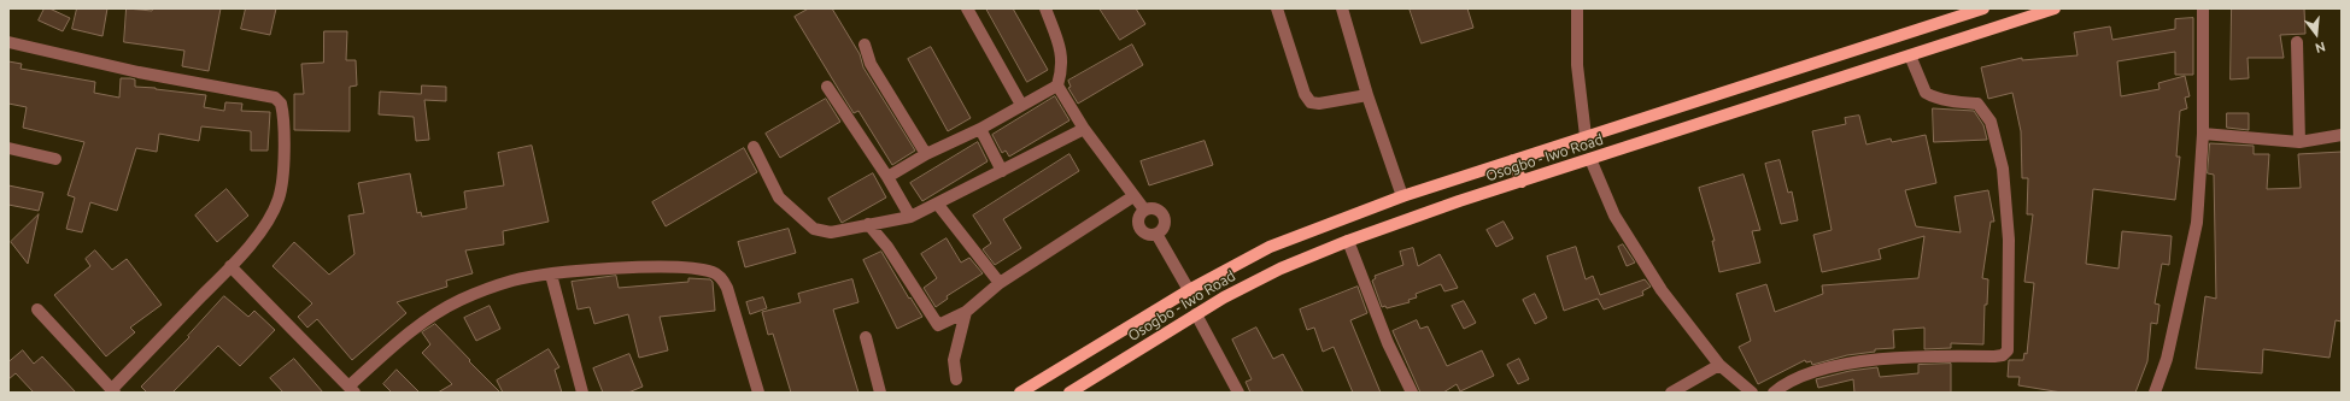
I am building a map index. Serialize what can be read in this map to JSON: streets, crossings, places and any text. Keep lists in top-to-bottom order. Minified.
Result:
{"streets":{"main road":["Osogbo - Iwo Road"]},"north":"bottom"}
